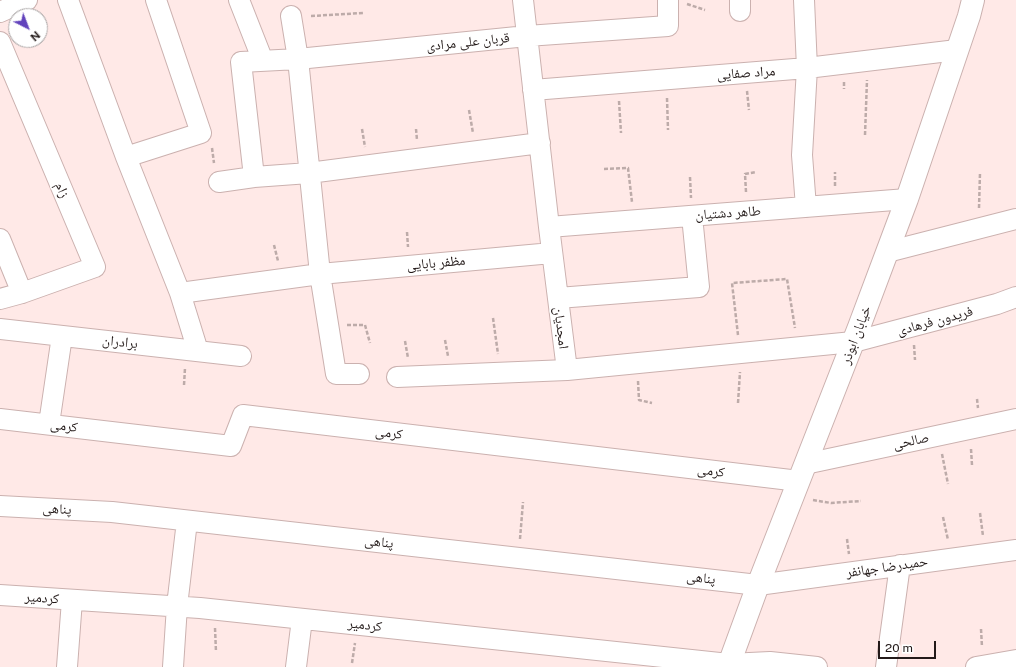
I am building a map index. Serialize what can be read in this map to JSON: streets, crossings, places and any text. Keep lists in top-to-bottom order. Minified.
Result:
{"streets":{"street":["قربان علی مرادی","مراد صفایی","زام","طاهر دشتیان","مظفر بابایی","فریدون فرهادی","امجدیان","خیابان ابوذر","برادران","کرمی","صالحی","پناهی","حمیدرضا جهانفر","کردمیر"]},"crossings":[["قربان علی مرادی","امجدیان"],["مراد صفایی","امجدیان"],["مراد صفایی","خیابان ابوذر"],["طاهر دشتیان","امجدیان"],["طاهر دشتیان","خیابان ابوذر"],["مظفر بابایی","امجدیان"],["فریدون فرهادی","امجدیان"],["فریدون فرهادی","خیابان ابوذر"],["امجدیان","خیابان ابوذر"],["خیابان ابوذر","کرمی"],["خیابان ابوذر","صالحی"],["خیابان ابوذر","پناهی"],["خیابان ابوذر","حمیدرضا جهانفر"],["خیابان ابوذر","کردمیر"],["کرمی","صالحی"],["پناهی","حمیدرضا جهانفر"]],"scale_bar":"20 m","north":"bottom right"}
